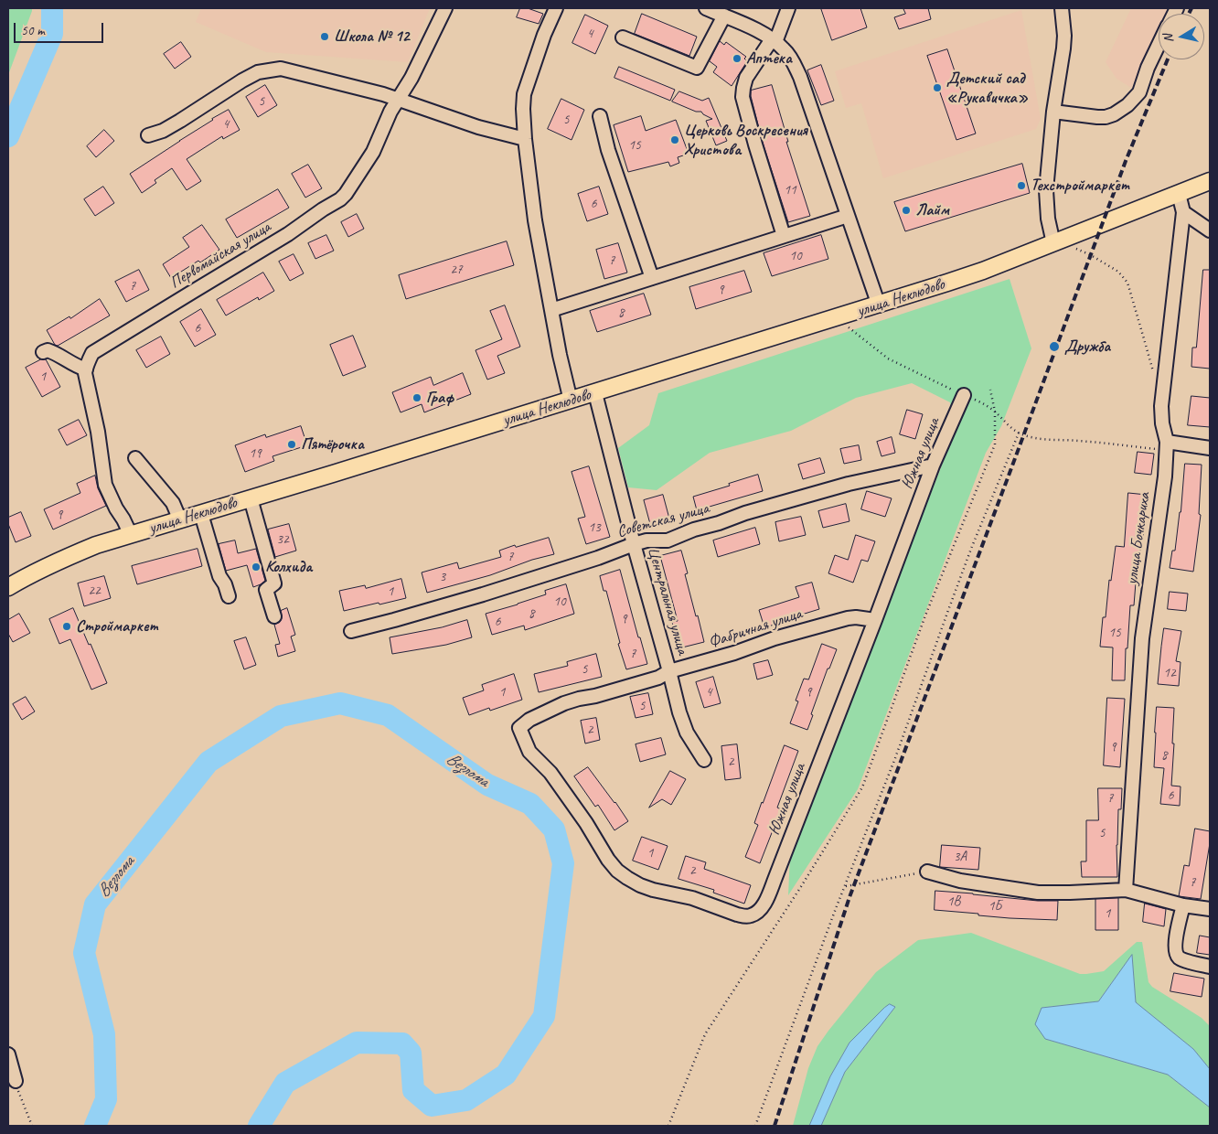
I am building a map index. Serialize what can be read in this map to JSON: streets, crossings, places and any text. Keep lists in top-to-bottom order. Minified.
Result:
{"streets":{"main road":["улица Неклюдово"],"street":["Первомайская улица","Южная улица","Советская улица","улица Бочкариха","Центральная улица","Фабричная улица"]},"crossings":[["улица Неклюдово","улица Бочкариха"],["улица Неклюдово","Центральная улица"],["Южная улица","Советская улица"],["Южная улица","Фабричная улица"],["Советская улица","Центральная улица"],["Центральная улица","Фабричная улица"]],"water":["Везлома"],"places":["Школа № 12","Аптека","Детский сад «Рукавичка»","Церковь Воскресения Христова","Техстроймаркет","Лайм","Дружба","Граф","Пятёрочка","Колхида","Строймаркет"],"house_numbers":["4","5","5","4","15","11","6","10","7","27","7","9","8","6","1","19","9","13","32","7","3","22","1","10","8","9","6","15","7","5","12","1","4","9","5","2","9","8","2","6","7","5","1","3А","2","7","1В","1Б","1"],"scale_bar":"50 m","north":"left"}
